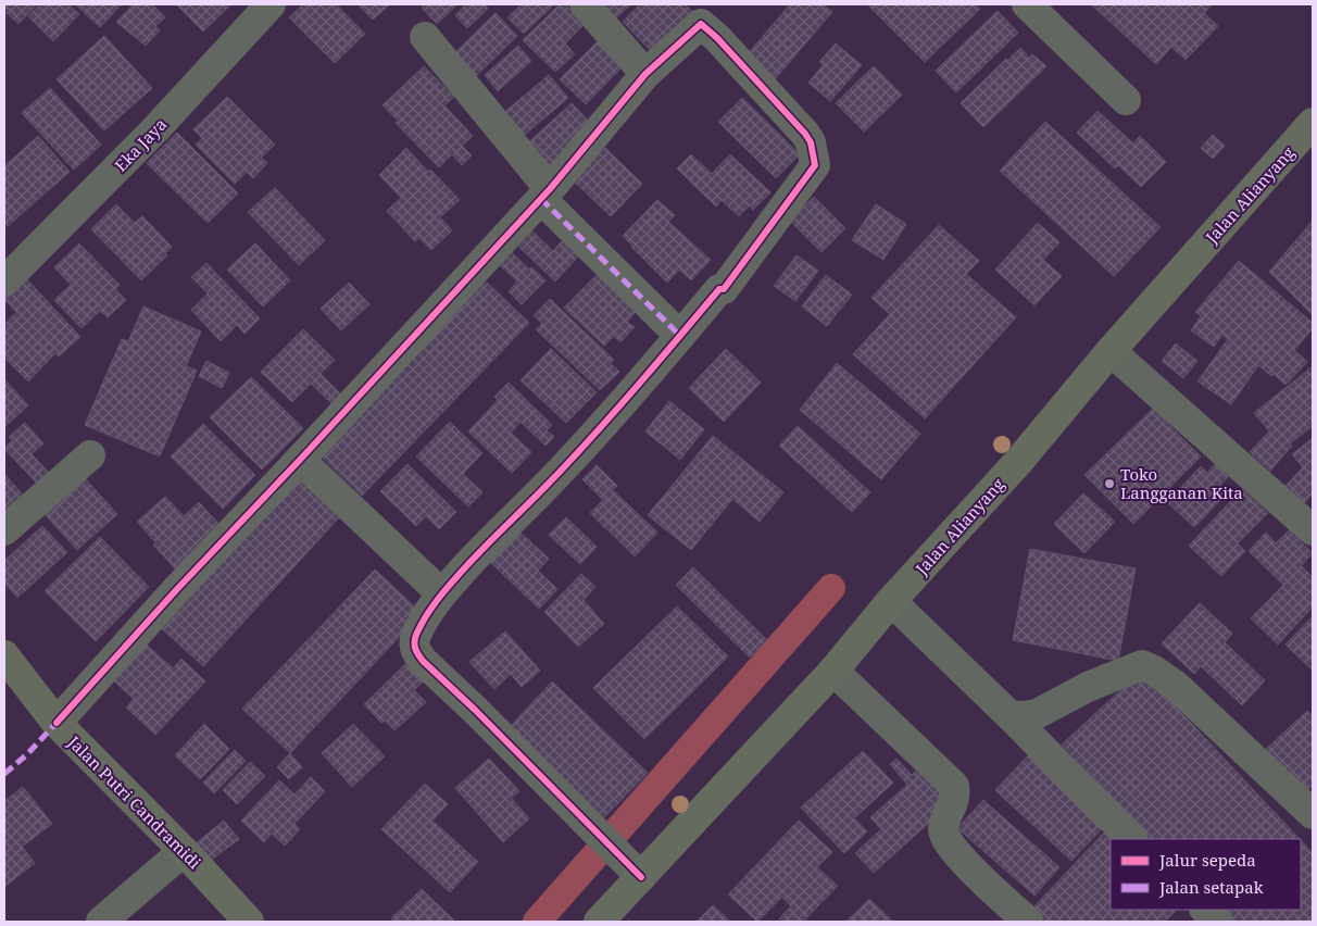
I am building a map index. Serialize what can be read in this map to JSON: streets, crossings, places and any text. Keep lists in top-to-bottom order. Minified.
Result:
{"streets":{"street":["Eka Jaya","Jalan Alianyang","Jalan Putri Candramidi"]},"places":["Toko Langganan Kita"],"legend":["Jalur sepeda","Jalan setapak"]}
